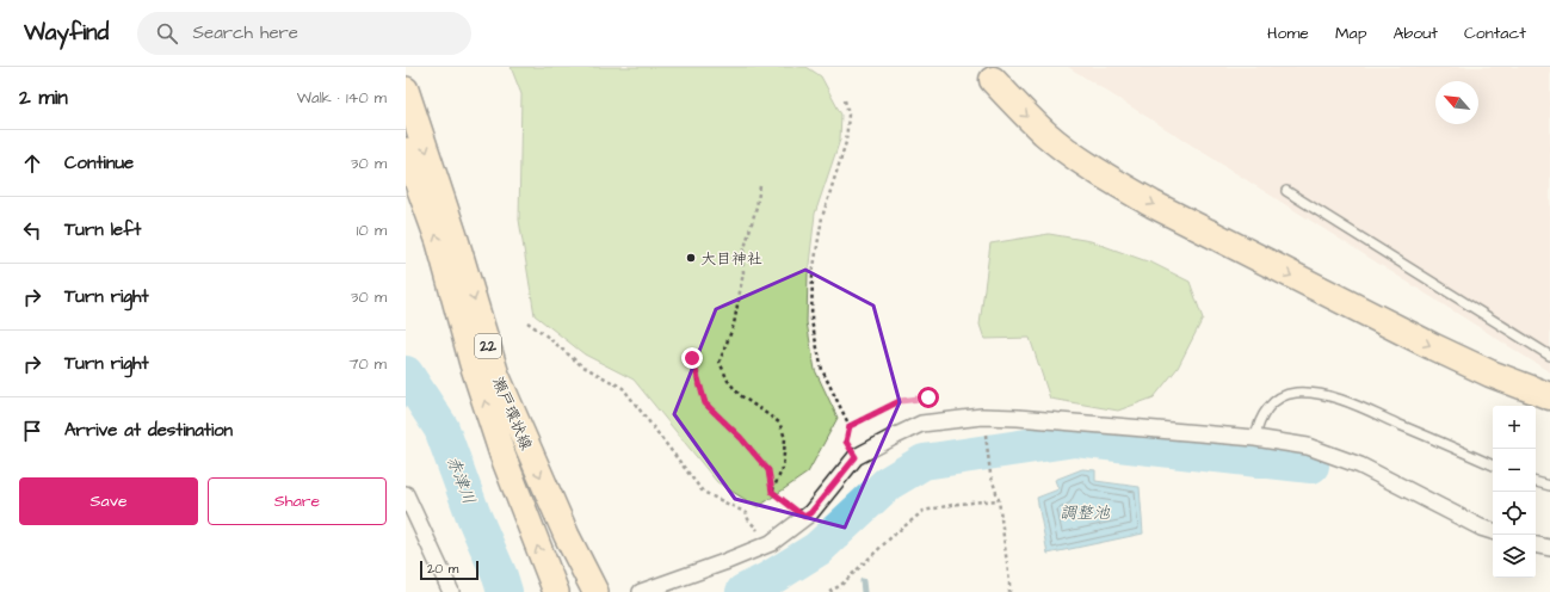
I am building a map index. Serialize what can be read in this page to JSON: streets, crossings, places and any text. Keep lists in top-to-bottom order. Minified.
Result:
{"streets":{"main road":["22","瀬戸環状線"]},"water":["赤津川","調整池"],"places":["大目神社"],"scale_bar":"20 m","north":"top left","page":{"header":"Wayfind","search":"Search here","nav":["Home","Map","About","Contact"],"heading":["2 min","Walk · 140 m"],"list":[["Continue","30 m"],["Turn left","10 m"],["Turn right","30 m"],["Turn right","70 m"],"Arrive at destination"],"map_buttons":["+","−"],"buttons":["Save","Share"],"scale":"20 m"}}
